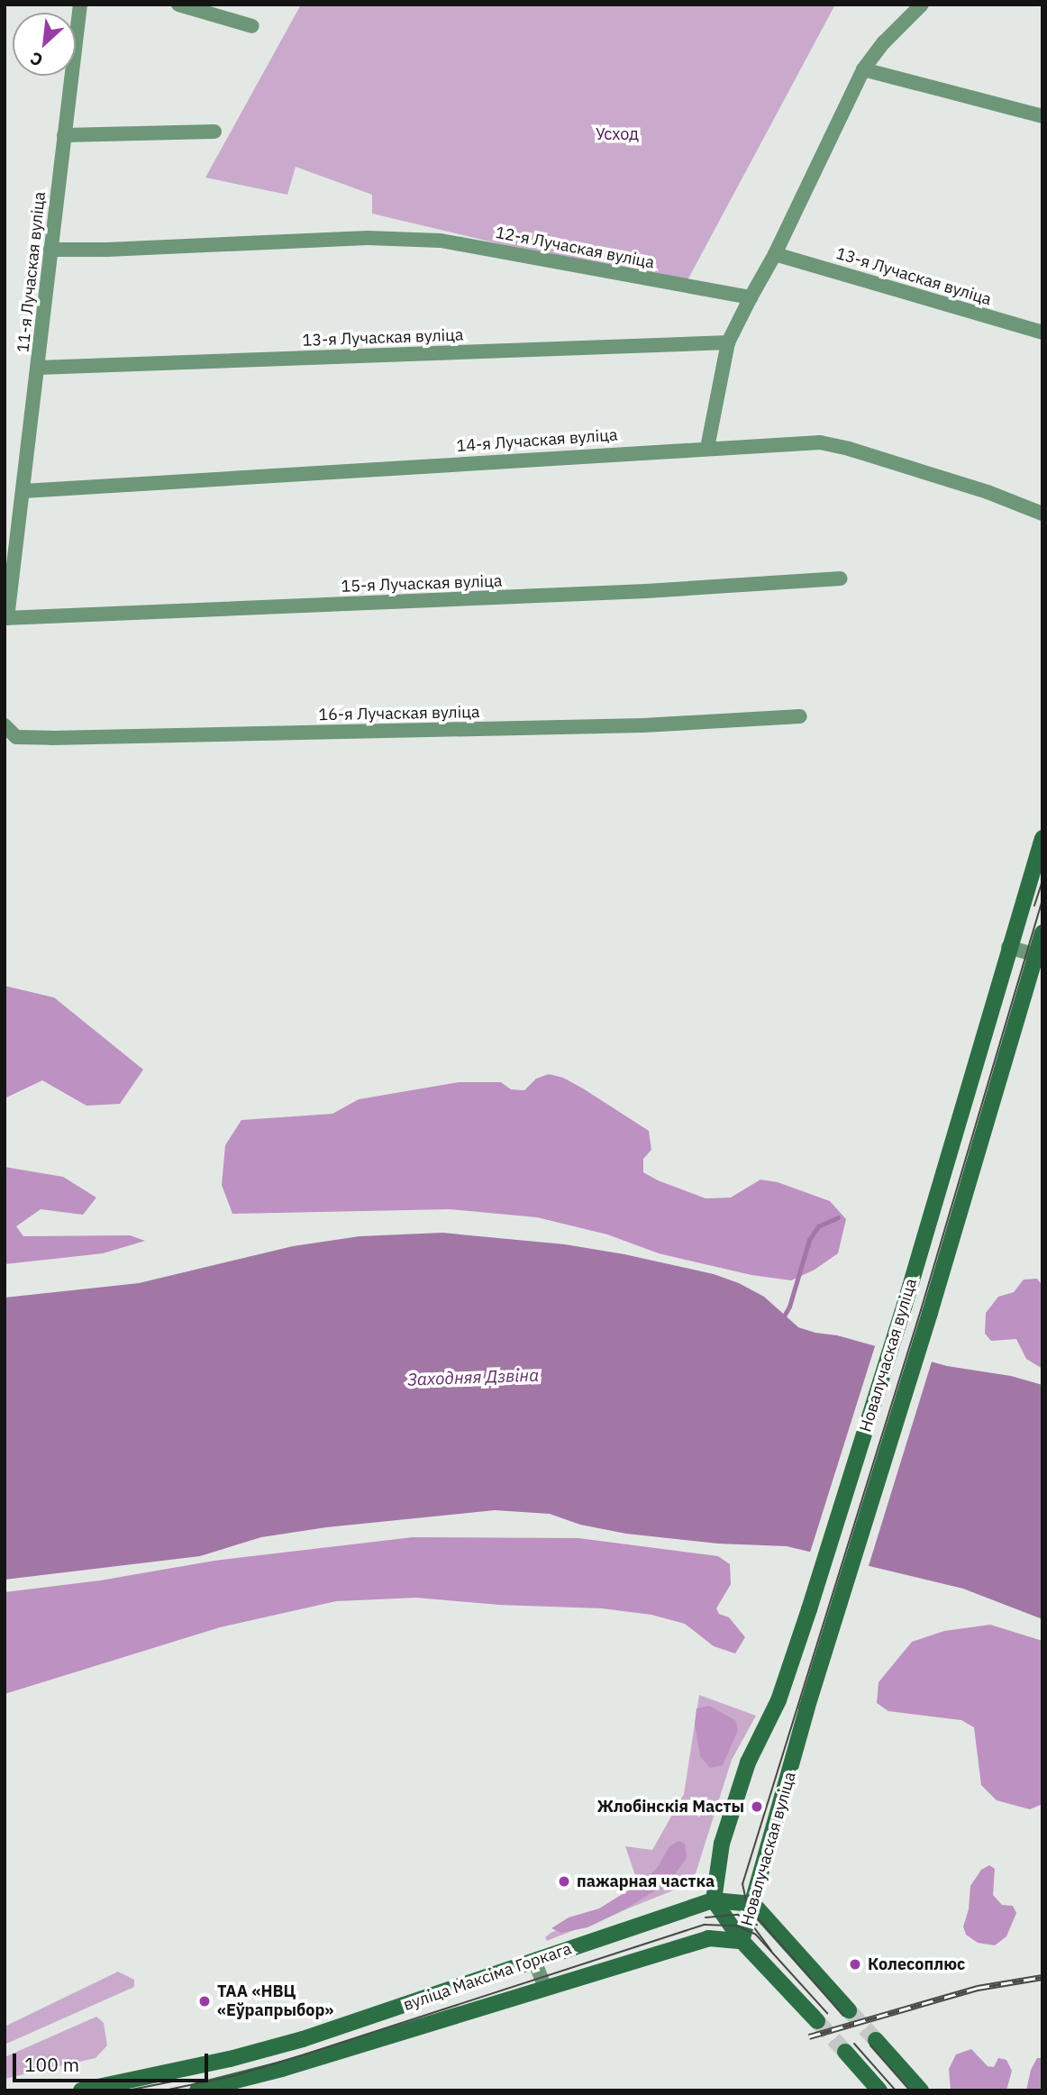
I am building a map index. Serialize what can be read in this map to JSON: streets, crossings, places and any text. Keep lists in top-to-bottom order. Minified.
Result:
{"streets":{"main road":["Новалучаская вуліца","вуліца Максіма Горкага"],"street":["12-я Лучаская вуліца","11-я Лучаская вуліца","13-я Лучаская вуліца","14-я Лучаская вуліца","15-я Лучаская вуліца","16-я Лучаская вуліца"]},"crossings":[["12-я Лучаская вуліца","11-я Лучаская вуліца"],["11-я Лучаская вуліца","13-я Лучаская вуліца"],["11-я Лучаская вуліца","14-я Лучаская вуліца"],["11-я Лучаская вуліца","15-я Лучаская вуліца"],["Новалучаская вуліца","вуліца Максіма Горкага"]],"water":["Заходняя Дзвіна"],"parks":["Усход"],"places":["Жлобінскія Масты","пажарная частка","Колесоплюс","ТАА «НВЦ «Еўрапрыбор»"],"scale_bar":"100 m","north":"bottom left"}
